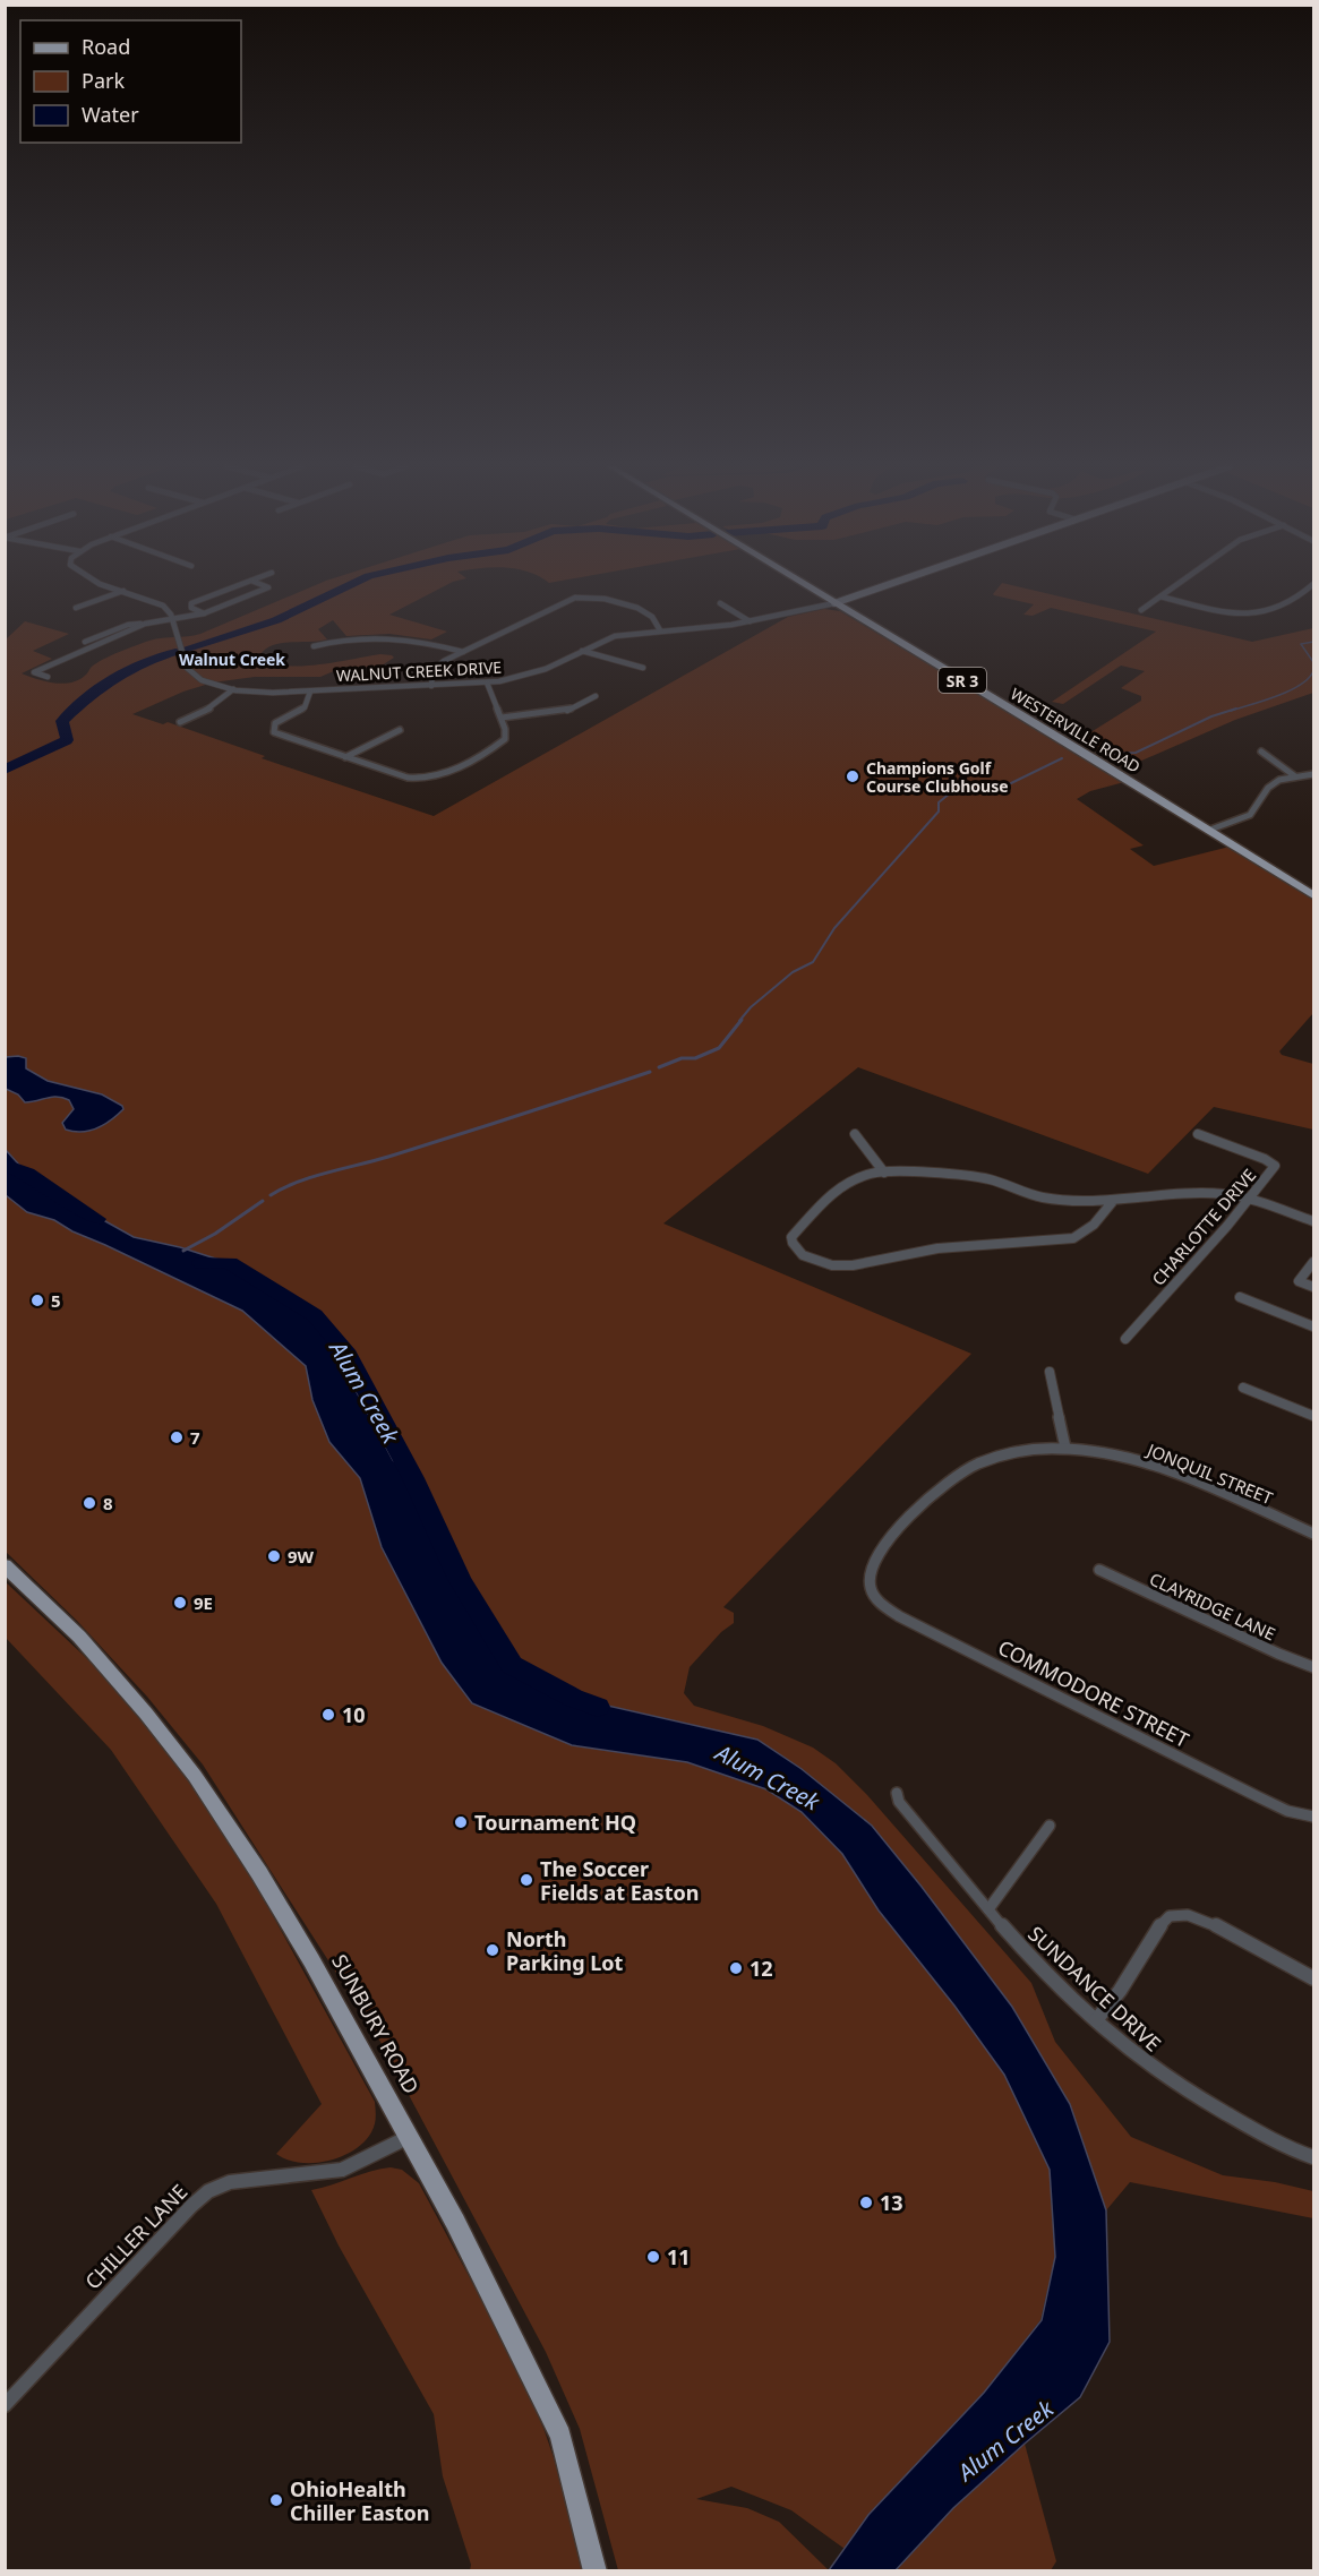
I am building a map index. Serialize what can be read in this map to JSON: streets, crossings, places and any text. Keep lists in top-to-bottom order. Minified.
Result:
{"streets":{"main road":["SR 3","WESTERVILLE ROAD","SUNBURY ROAD"],"street":["WALNUT CREEK DRIVE","CHARLOTTE DRIVE","JONQUIL STREET","CLAYRIDGE LANE","COMMODORE STREET","SUNDANCE DRIVE","CHILLER LANE"]},"crossings":[["WALNUT CREEK DRIVE","WESTERVILLE ROAD"],["JONQUIL STREET","COMMODORE STREET"],["SUNBURY ROAD","CHILLER LANE"]],"districts":["Walnut Creek"],"water":["Alum Creek"],"places":["Champions Golf Course Clubhouse","5","7","8","9W","9E","10","Tournament HQ","The Soccer Fields at Easton","North Parking Lot","12","13","11","OhioHealth Chiller Easton"],"legend":["Road","Park","Water"]}
